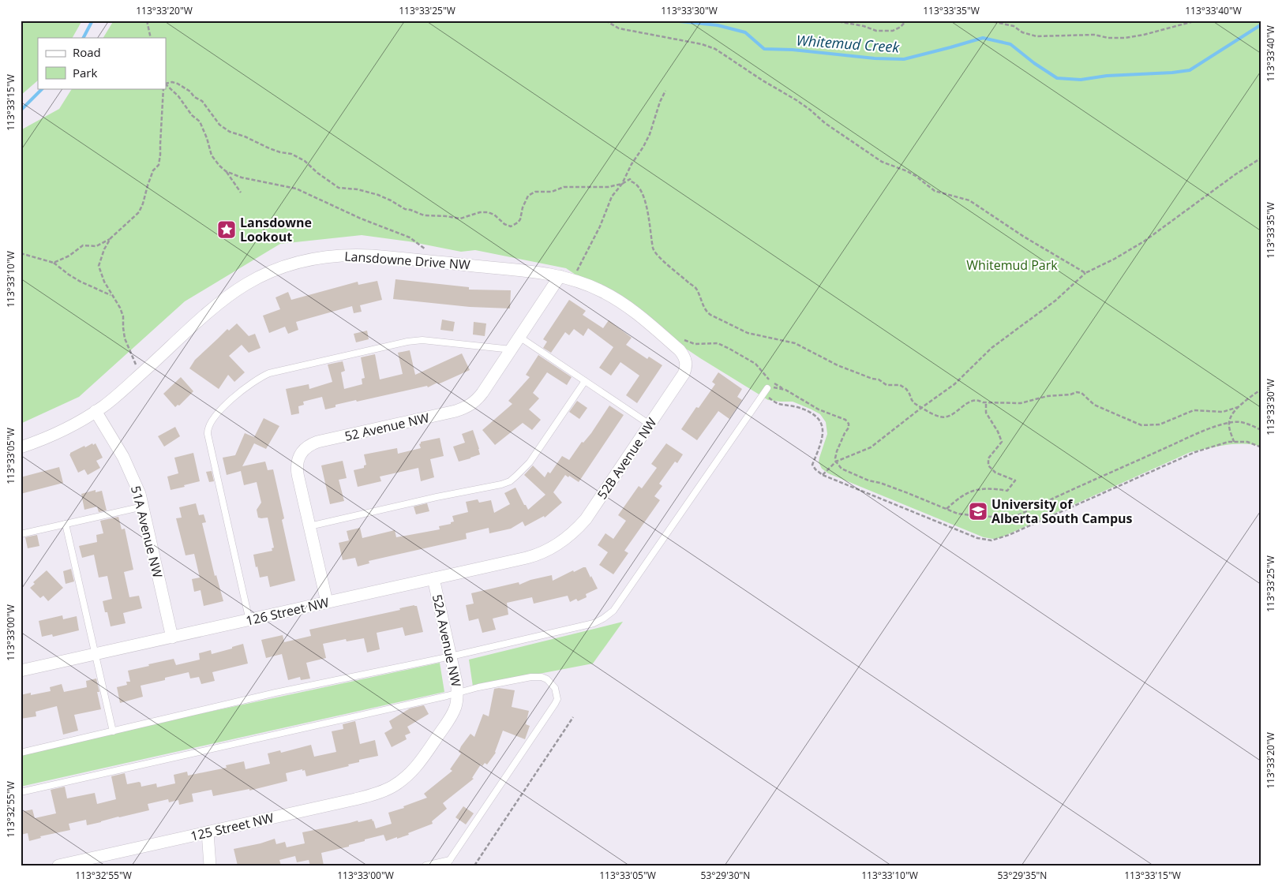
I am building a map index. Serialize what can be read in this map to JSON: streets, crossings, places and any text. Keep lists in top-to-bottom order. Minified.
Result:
{"streets":{"street":["Lansdowne Drive NW","52 Avenue NW","52B Avenue NW","51A Avenue NW","126 Street NW","52A Avenue NW","125 Street NW"]},"crossings":[["Lansdowne Drive NW","52 Avenue NW"],["Lansdowne Drive NW","52B Avenue NW"],["Lansdowne Drive NW","51A Avenue NW"],["52 Avenue NW","126 Street NW"],["52B Avenue NW","126 Street NW"],["51A Avenue NW","126 Street NW"],["126 Street NW","52A Avenue NW"],["52A Avenue NW","125 Street NW"]],"water":["Whitemud Creek"],"parks":["Whitemud Park"],"places":{"place":["Lansdowne Lookout"],"school or university":["University of Alberta South Campus"]},"legend":["Road","Park"],"coordinates":["113°33'20\"W","113°33'25\"W","113°33'30\"W","113°33'35\"W","113°33'40\"W","113°33'15\"W","113°33'10\"W","113°33'05\"W","113°33'00\"W","113°32'55\"W","53°29'30\"N","53°29'35\"N"]}
